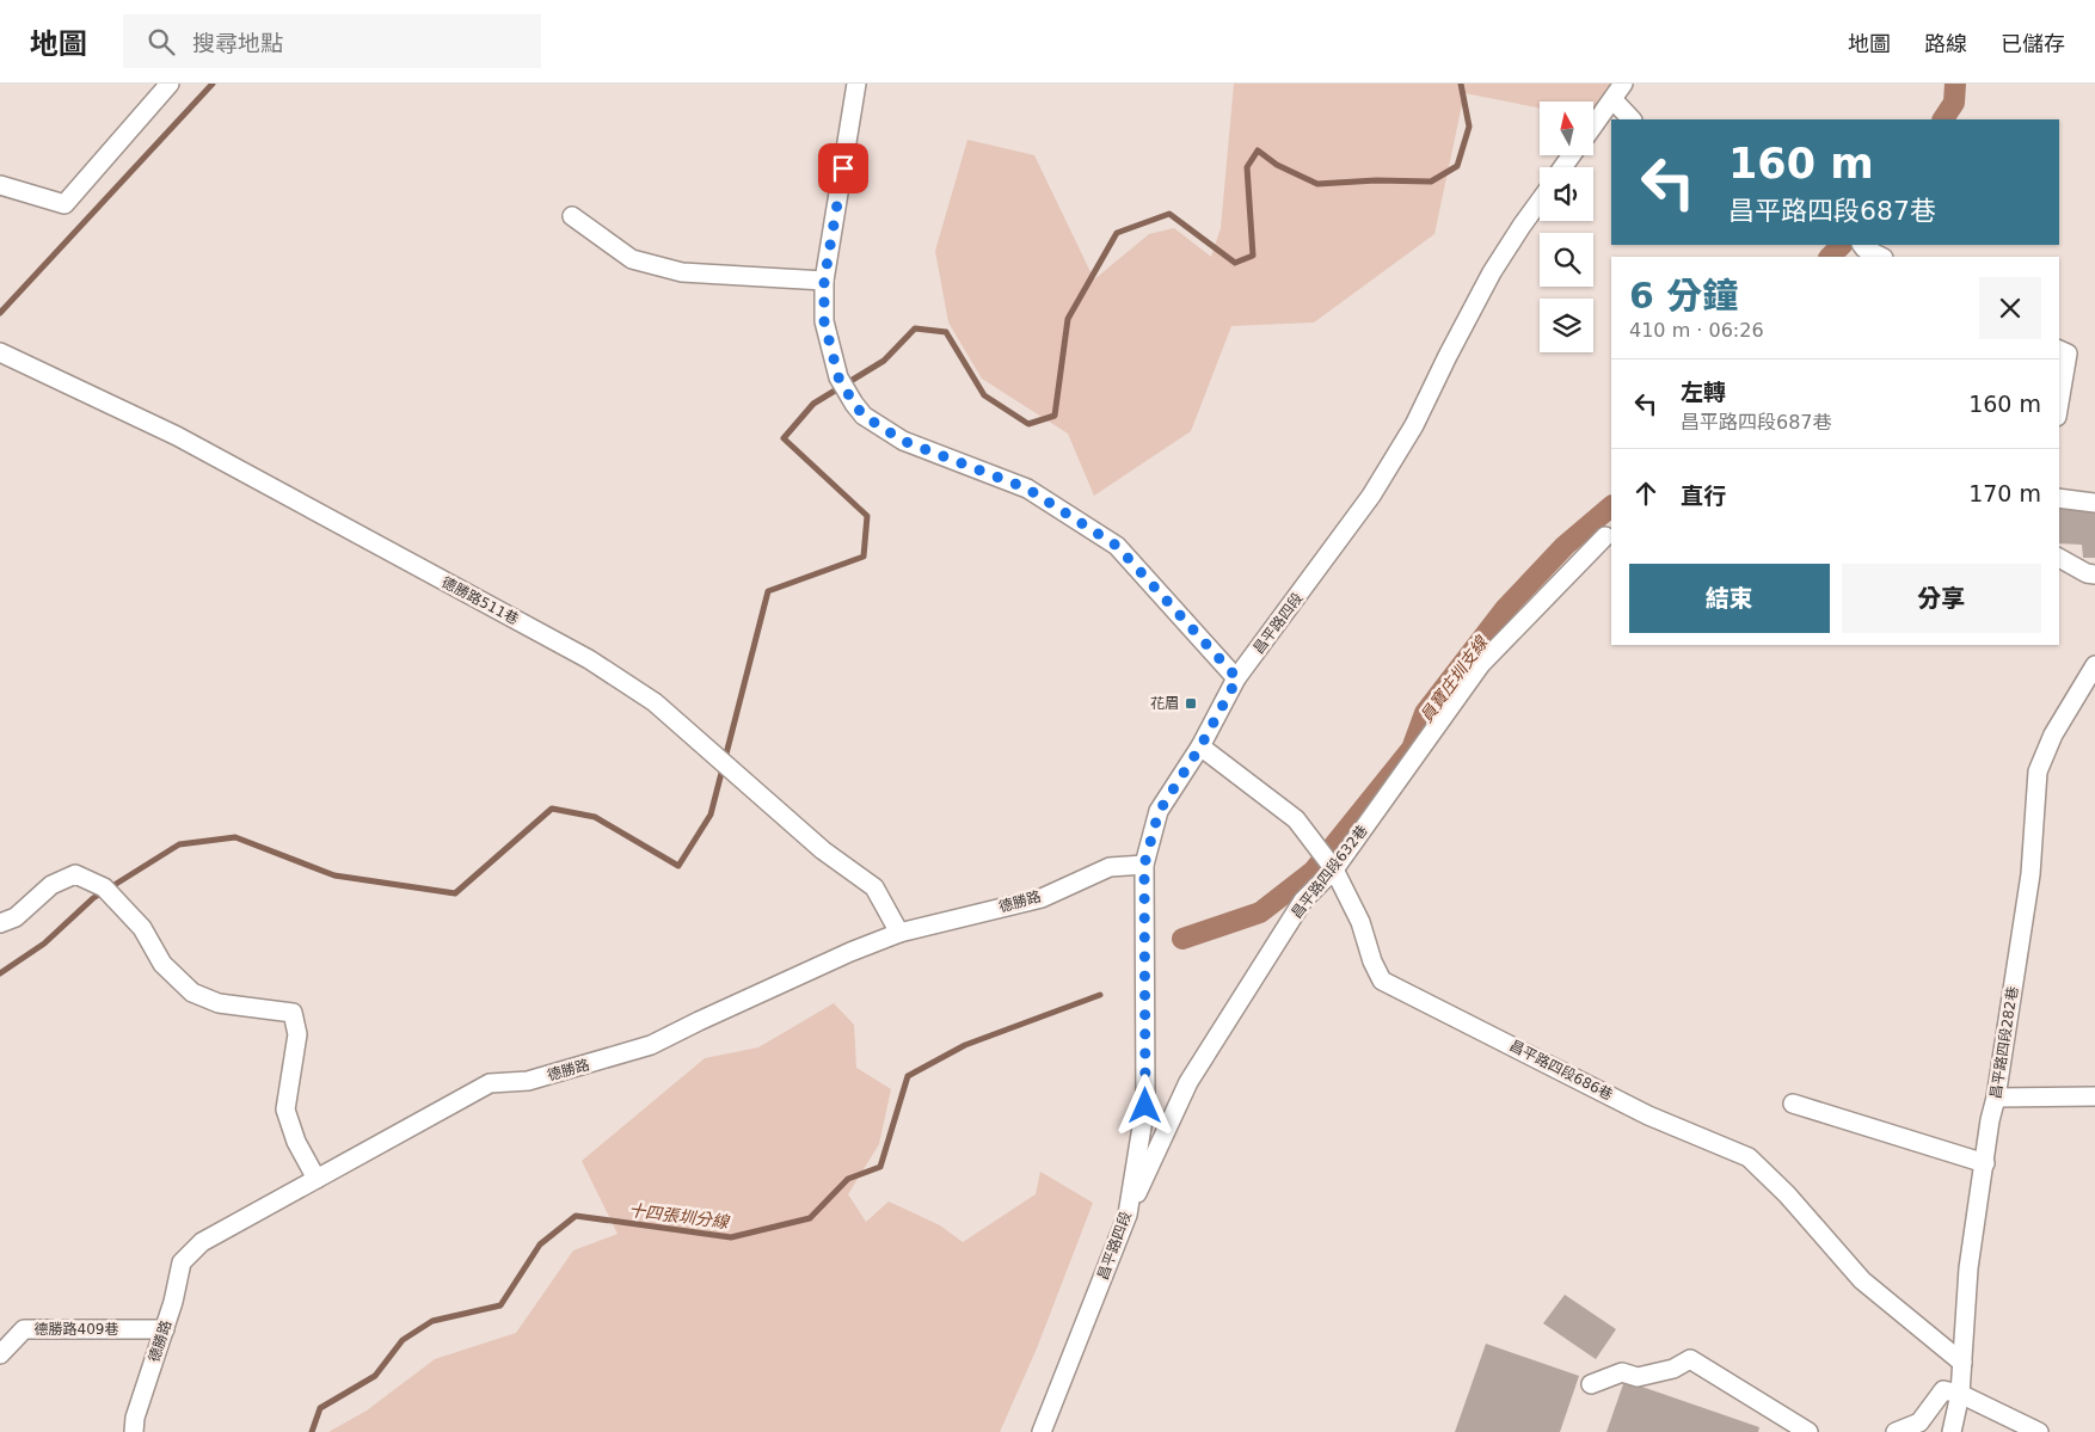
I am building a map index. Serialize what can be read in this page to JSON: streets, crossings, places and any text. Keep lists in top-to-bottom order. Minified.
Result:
{"streets":{"street":["德勝路511巷","昌平路四段","昌平路四段632巷","德勝路","昌平路四段282巷","昌平路四段686巷","德勝路409巷"]},"crossings":[["德勝路511巷","德勝路"],["昌平路四段","昌平路四段632巷"],["昌平路四段","德勝路"],["昌平路四段","昌平路四段686巷"],["昌平路四段632巷","昌平路四段686巷"],["德勝路","德勝路409巷"],["昌平路四段282巷","昌平路四段686巷"]],"water":["員寶庄圳支線","十四張圳分線"],"places":{"transit":["花眉"]},"north":"top","page":{"header":"地圖","search":"搜尋地點","nav":["地圖","路線","已儲存"],"turn":["160 m","昌平路四段687巷"],"heading":["6 分鐘","410 m · 06:26"],"list":[{"name":"左轉","note":"昌平路四段687巷","value":"160 m"},{"name":"直行","value":"170 m"}],"buttons":["結束","分享"]}}
